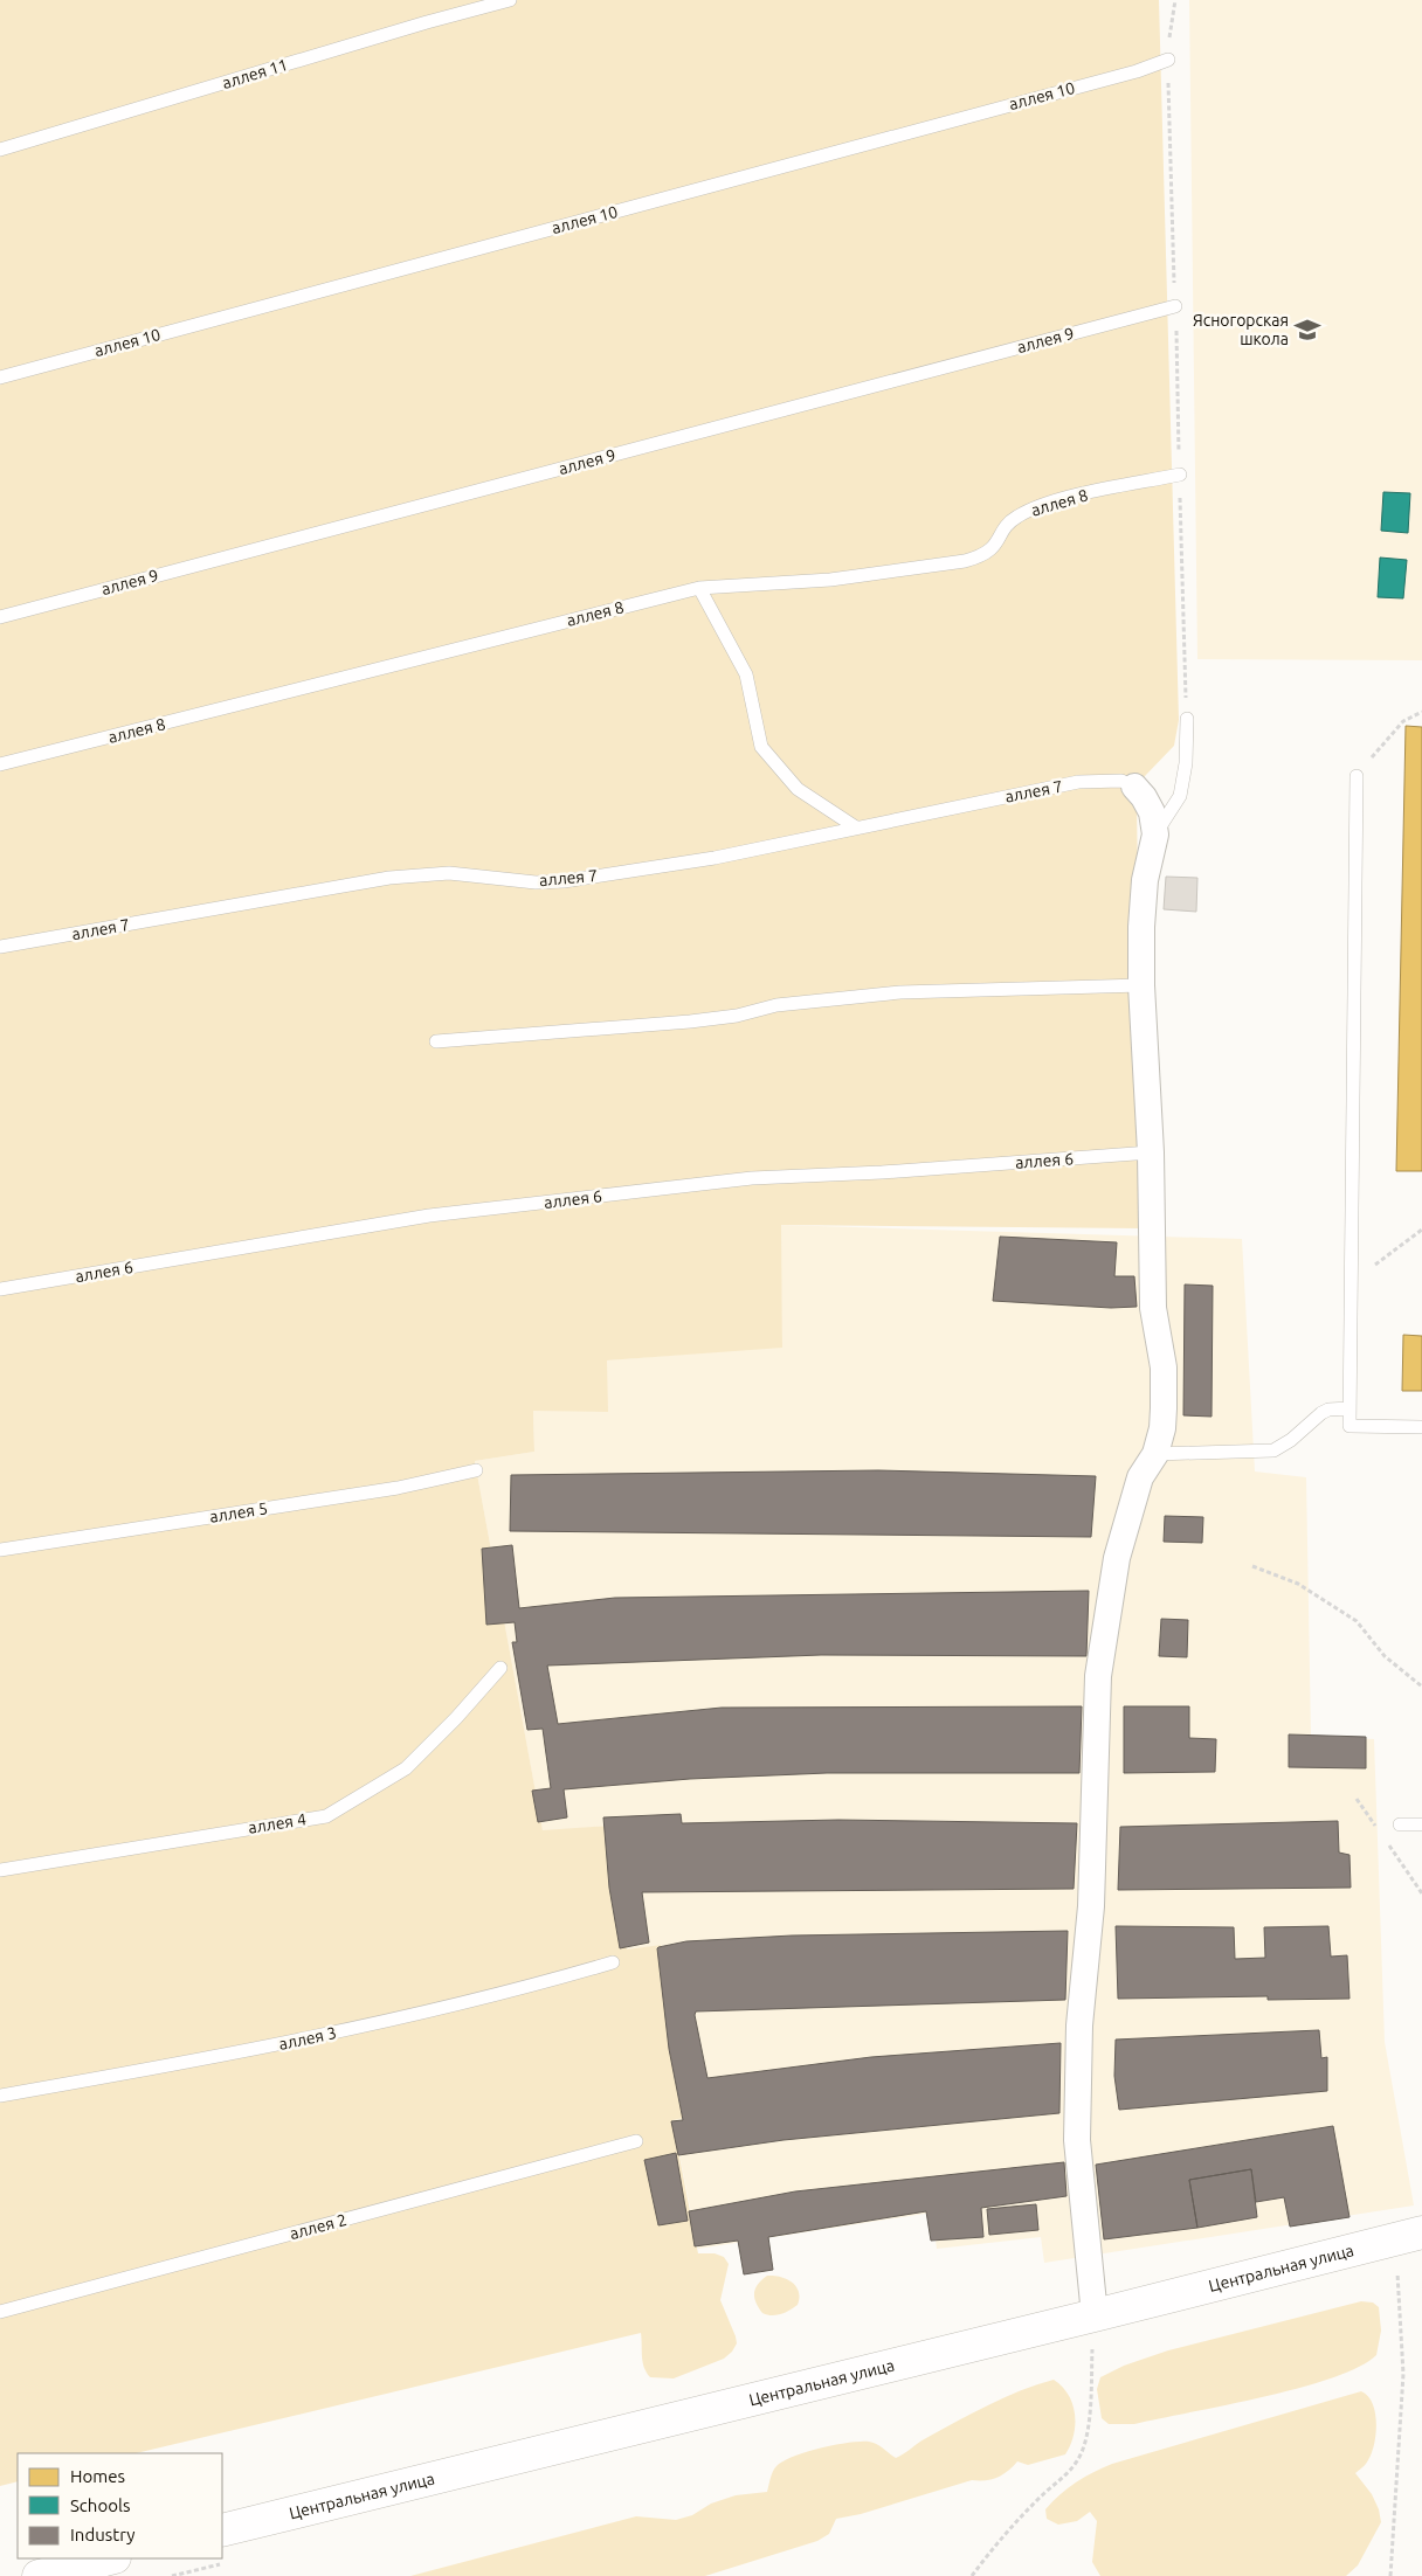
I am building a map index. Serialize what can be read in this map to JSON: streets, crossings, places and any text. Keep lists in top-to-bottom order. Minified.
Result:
{"streets":{"street":["Центральная улица"],"lane":["аллея 11","аллея 10","аллея 9","аллея 8","аллея 7","аллея 6","аллея 5","аллея 4","аллея 3","аллея 2"]},"places":{"school or university":["Ясногорская школа"]},"legend":["Homes","Schools","Industry"]}
